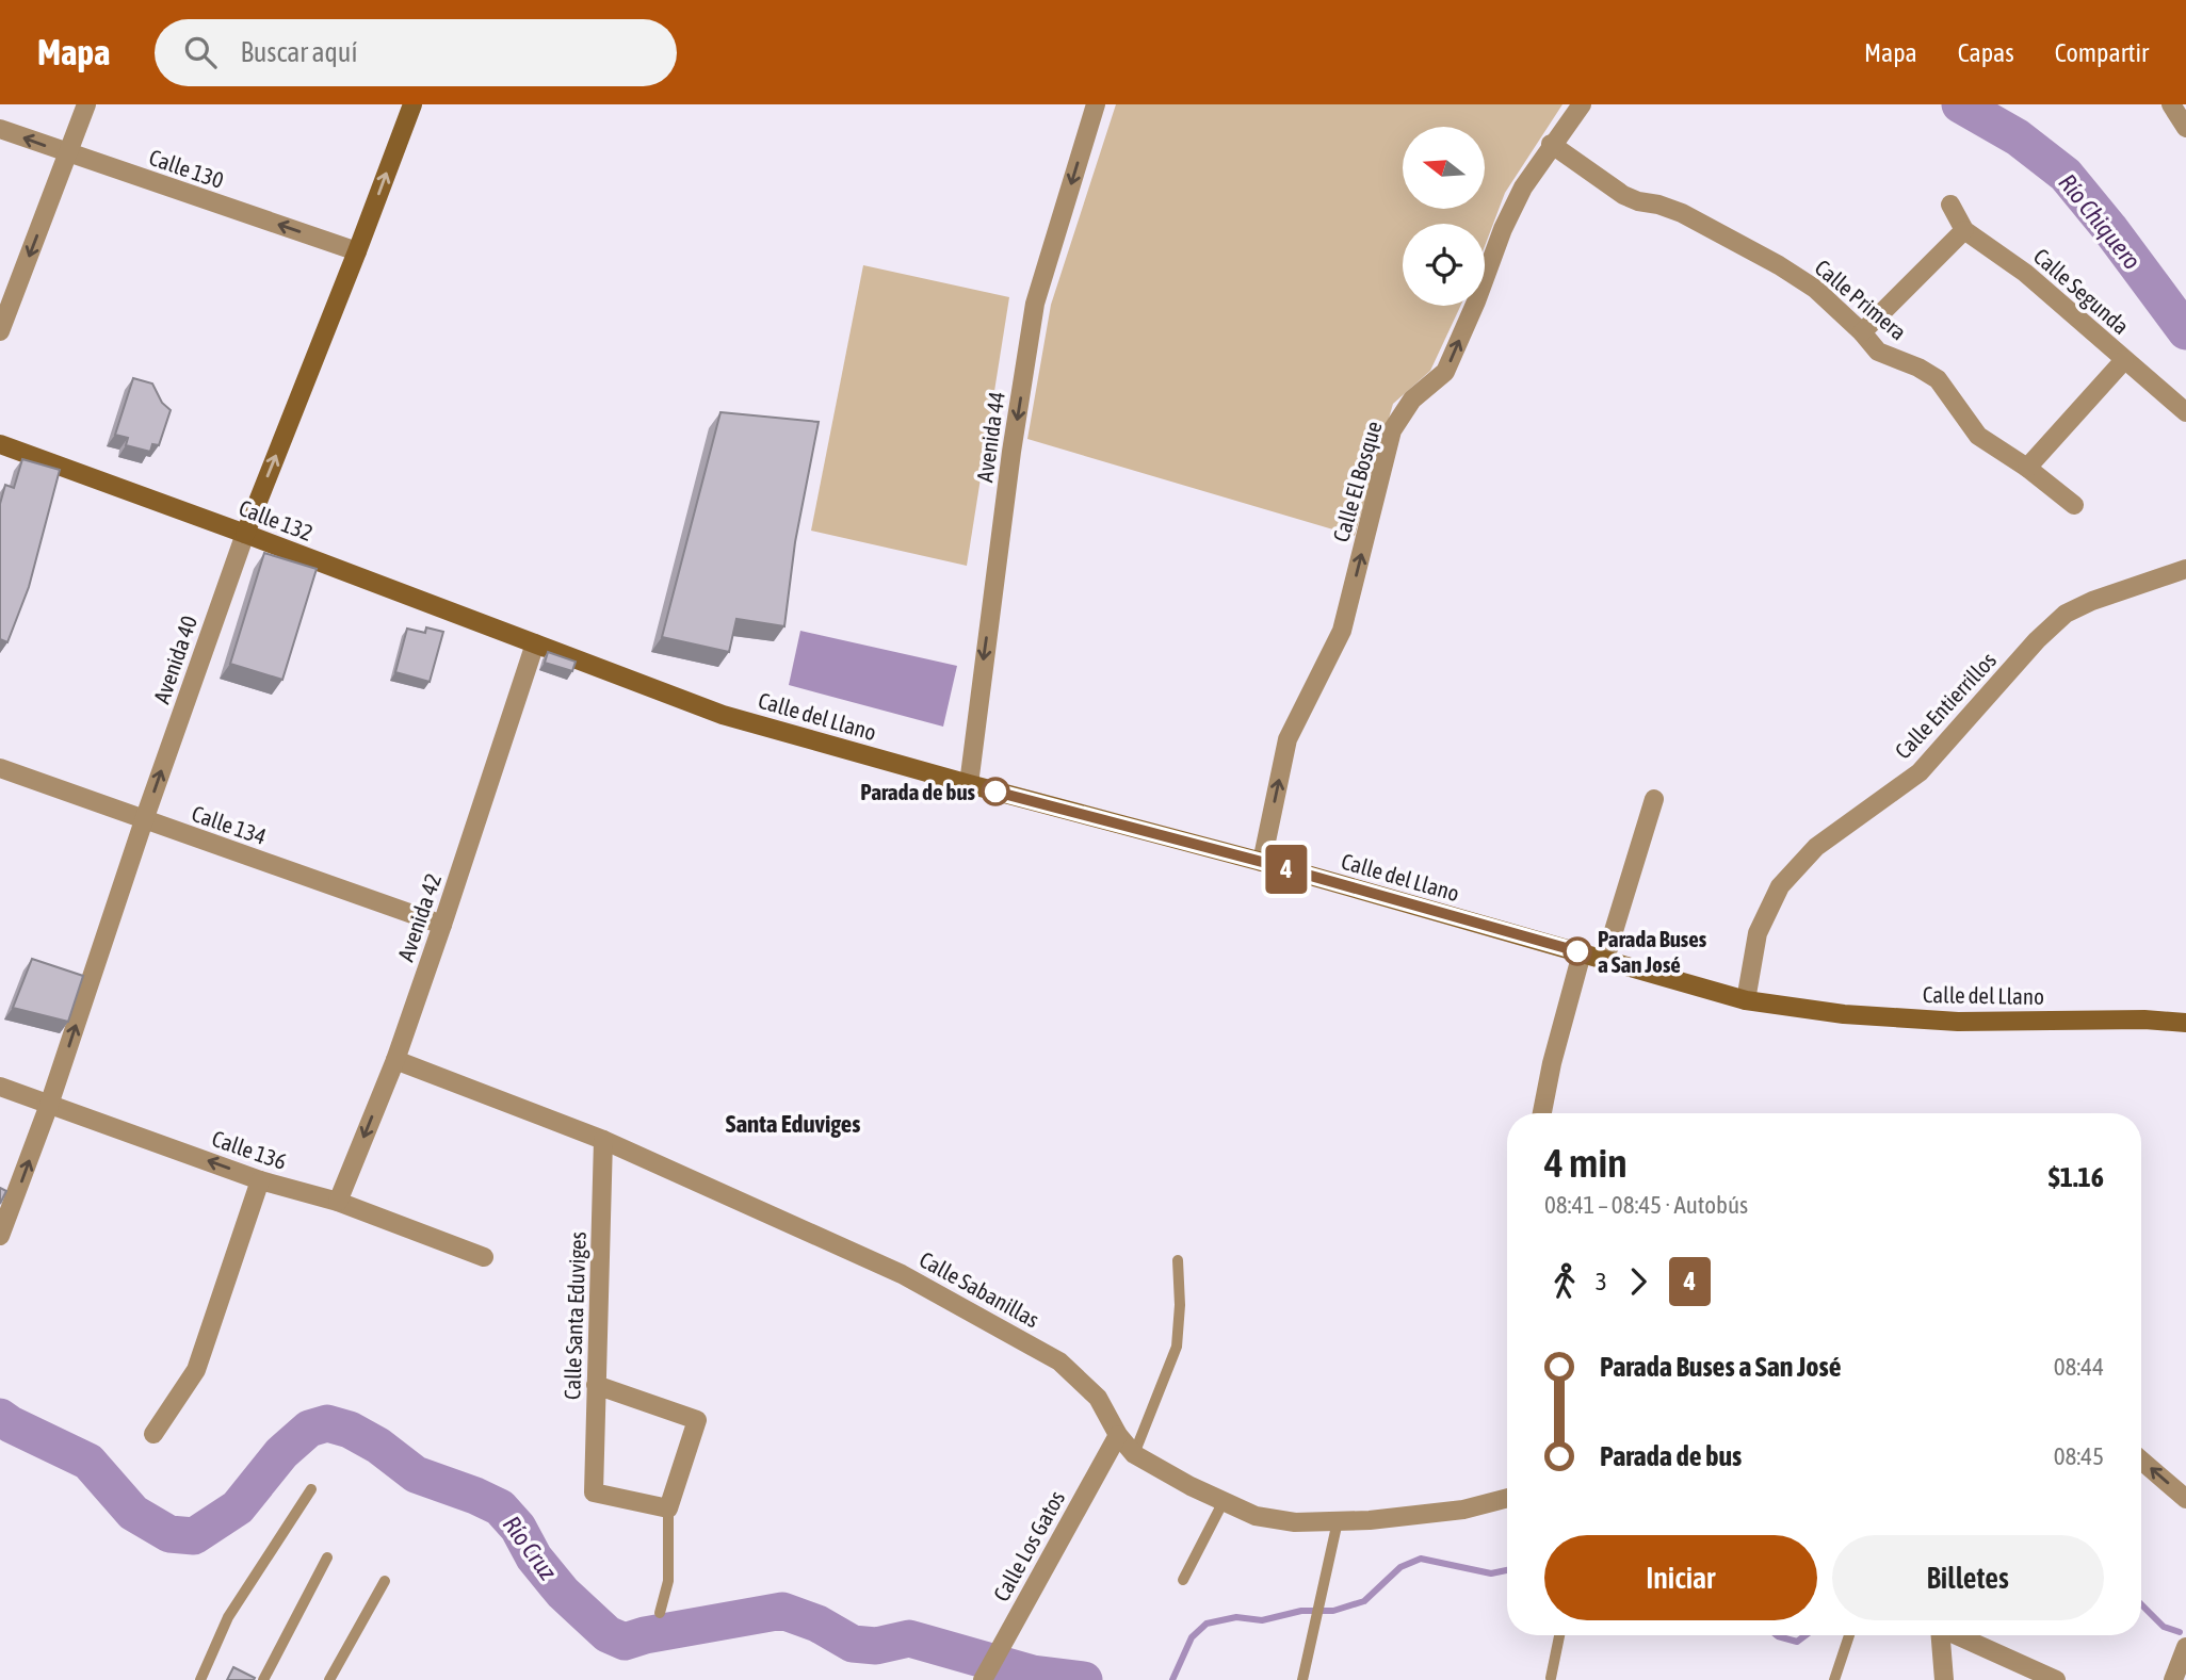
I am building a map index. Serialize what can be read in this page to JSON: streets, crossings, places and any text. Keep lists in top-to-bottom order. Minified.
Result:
{"streets":{"main road":["Calle 132","Avenida 40","Calle del Llano"],"street":["Calle 130","Calle Segunda","Calle Primera","Avenida 44","Calle El Bosque","Calle Entierrillos","Calle 134","Avenida 42","Calle 136","Calle Sabanillas","Calle Santa Eduviges","Calle Los Gatos"]},"crossings":[["Calle 130","Avenida 40"],["Calle Primera","Calle El Bosque"],["Avenida 44","Calle del Llano"],["Calle El Bosque","Calle del Llano"],["Calle 132","Avenida 40"],["Calle 132","Calle del Llano"],["Calle 132","Avenida 42"],["Avenida 40","Calle 134"],["Avenida 40","Calle 136"],["Calle Entierrillos","Calle del Llano"],["Calle del Llano","Avenida 42"],["Calle 134","Avenida 42"],["Avenida 42","Calle 136"],["Avenida 42","Calle Sabanillas"],["Calle Sabanillas","Calle Santa Eduviges"],["Calle Sabanillas","Calle Los Gatos"]],"one_way":["Calle 130","Avenida 44","Calle El Bosque","Avenida 40","Calle 136"],"districts":["Santa Eduviges"],"water":["Río Chiquero","Río Cruz"],"places":["Parada de bus","Parada Buses a San José"],"lines":["bus line 4"],"north":"left","page":{"header":"Mapa","search":"Buscar aquí","nav":["Mapa","Capas","Compartir"],"on_map":"4","heading":["4 min","08:41 – 08:45 · Autobús","$1.16"],"legs":["3","4"],"list":[{"name":"Parada Buses a San José","value":"08:44"},{"name":"Parada de bus","value":"08:45"}],"buttons":["Iniciar","Billetes"]}}
